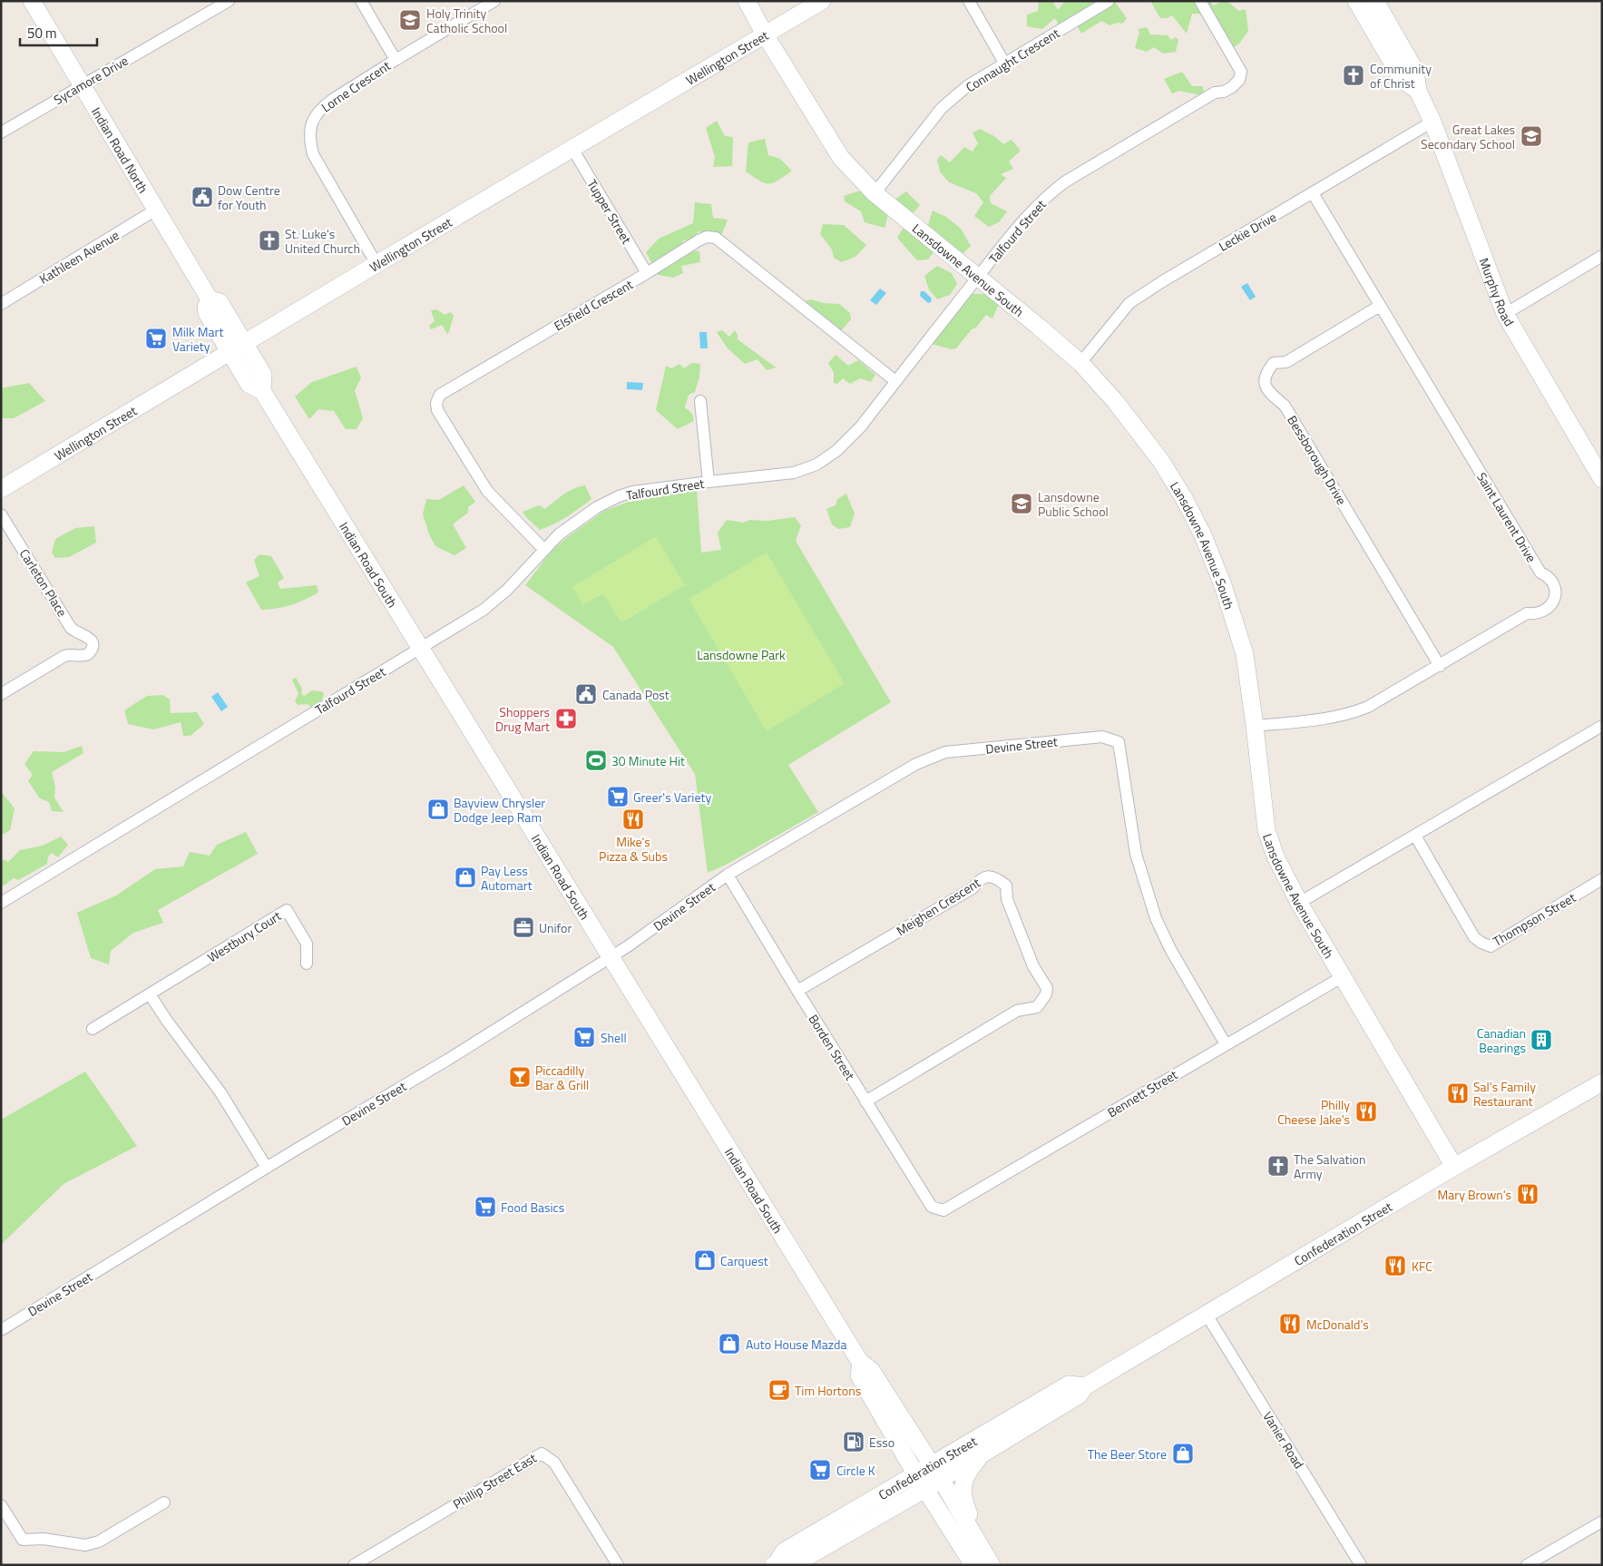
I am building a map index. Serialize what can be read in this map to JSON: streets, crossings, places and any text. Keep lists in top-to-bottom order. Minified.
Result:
{"streets":{"main road":["Wellington Street","Indian Road North","Lansdowne Avenue South","Murphy Road","Indian Road South","Confederation Street"],"street":["Connaught Crescent","Sycamore Drive","Lorne Crescent","Tupper Street","Talfourd Street","Leckie Drive","Kathleen Avenue","Elsfield Crescent","Bessborough Drive","Saint Laurent Drive","Carleton Place","Devine Street","Meighen Crescent","Thompson Street","Westbury Court","Borden Street","Bennett Street","Vanier Road","Phillip Street East"]},"crossings":[["Wellington Street","Lorne Crescent"],["Wellington Street","Indian Road North"],["Wellington Street","Tupper Street"],["Wellington Street","Lansdowne Avenue South"],["Wellington Street","Indian Road South"],["Connaught Crescent","Lansdowne Avenue South"],["Sycamore Drive","Indian Road North"],["Indian Road North","Kathleen Avenue"],["Indian Road North","Indian Road South"],["Tupper Street","Elsfield Crescent"],["Talfourd Street","Lansdowne Avenue South"],["Talfourd Street","Elsfield Crescent"],["Talfourd Street","Indian Road South"],["Leckie Drive","Lansdowne Avenue South"],["Leckie Drive","Murphy Road"],["Leckie Drive","Saint Laurent Drive"],["Lansdowne Avenue South","Saint Laurent Drive"],["Lansdowne Avenue South","Bennett Street"],["Lansdowne Avenue South","Confederation Street"],["Bessborough Drive","Saint Laurent Drive"],["Indian Road South","Devine Street"],["Indian Road South","Confederation Street"],["Devine Street","Borden Street"],["Devine Street","Bennett Street"],["Meighen Crescent","Borden Street"],["Borden Street","Bennett Street"],["Confederation Street","Vanier Road"]],"parks":["Lansdowne Park"],"places":{"school or university":["Holy Trinity Catholic School","Great Lakes Secondary School","Lansdowne Public School"],"church":["Community of Christ","St. Luke's United Church","The Salvation Army"],"public building":["Dow Centre for Youth","Canada Post"],"supermarket":["Milk Mart Variety","Greer's Variety","Shell","Food Basics","Circle K"],"pharmacy":["Shoppers Drug Mart"],"sports":["30 Minute Hit"],"shop":["Bayview Chrysler Dodge Jeep Ram","Pay Less Automart","Carquest","Auto House Mazda","The Beer Store"],"restaurant":["Mike's Pizza & Subs","Sal's Family Restaurant","Philly Cheese Jake's","Mary Brown's","KFC","McDonald's"],"office":["Unifor"],"building":["Canadian Bearings"],"bar":["Piccadilly Bar & Grill"],"cafe":["Tim Hortons"],"fuel station":["Esso"]},"scale_bar":"50 m"}
